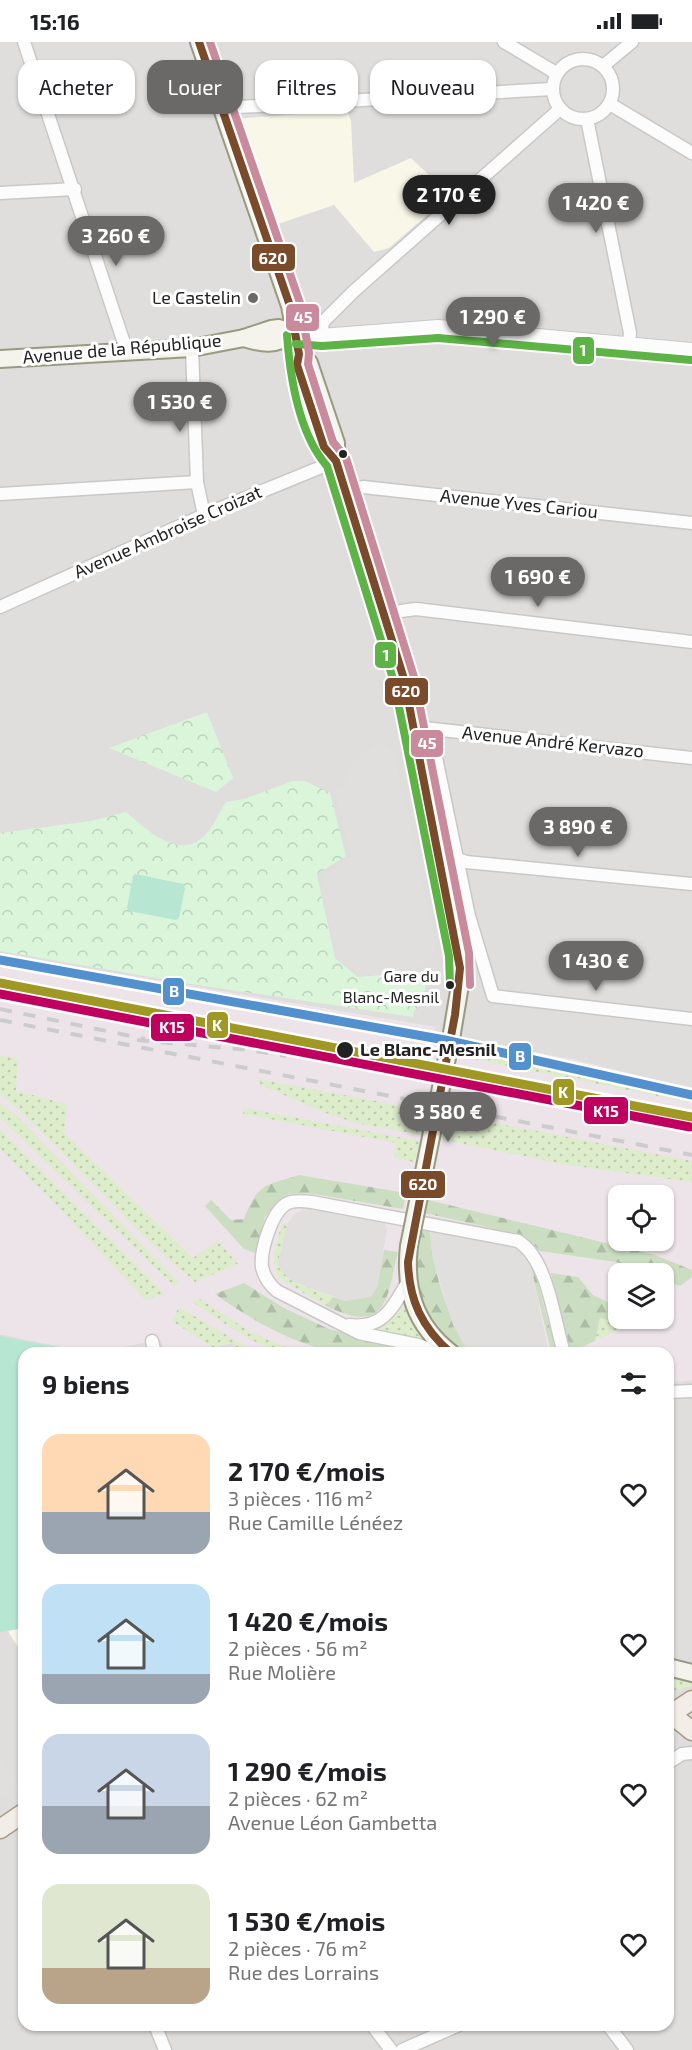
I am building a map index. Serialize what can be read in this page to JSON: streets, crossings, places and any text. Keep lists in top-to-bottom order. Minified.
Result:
{"streets":{"main road":["Avenue de la République"],"street":["Avenue Yves Cariou","Avenue Ambroise Croizat","Avenue André Kervazo"]},"places":["Le Castelin","Gare du Blanc-Mesnil","Le Blanc-Mesnil"],"lines":["transit line 620","transit line 45","transit line 1","transit line B","transit line K","transit line K15"],"page":{"status":"15:16","chip":["Acheter","Louer","Filtres","Nouveau"],"price":["2 170 €","1 420 €","3 260 €","1 290 €","1 530 €","1 690 €","3 890 €","1 430 €","3 580 €"],"heading":"9 biens","list":[{"name":"2 170 €/mois","note":"3 pièces · 116 m² · Rue Camille Lénéez"},{"name":"1 420 €/mois","note":"2 pièces · 56 m² · Rue Molière"},{"name":"1 290 €/mois","note":"2 pièces · 62 m² · Avenue Léon Gambetta"},{"name":"1 530 €/mois","note":"2 pièces · 76 m² · Rue des Lorrains"}]}}
